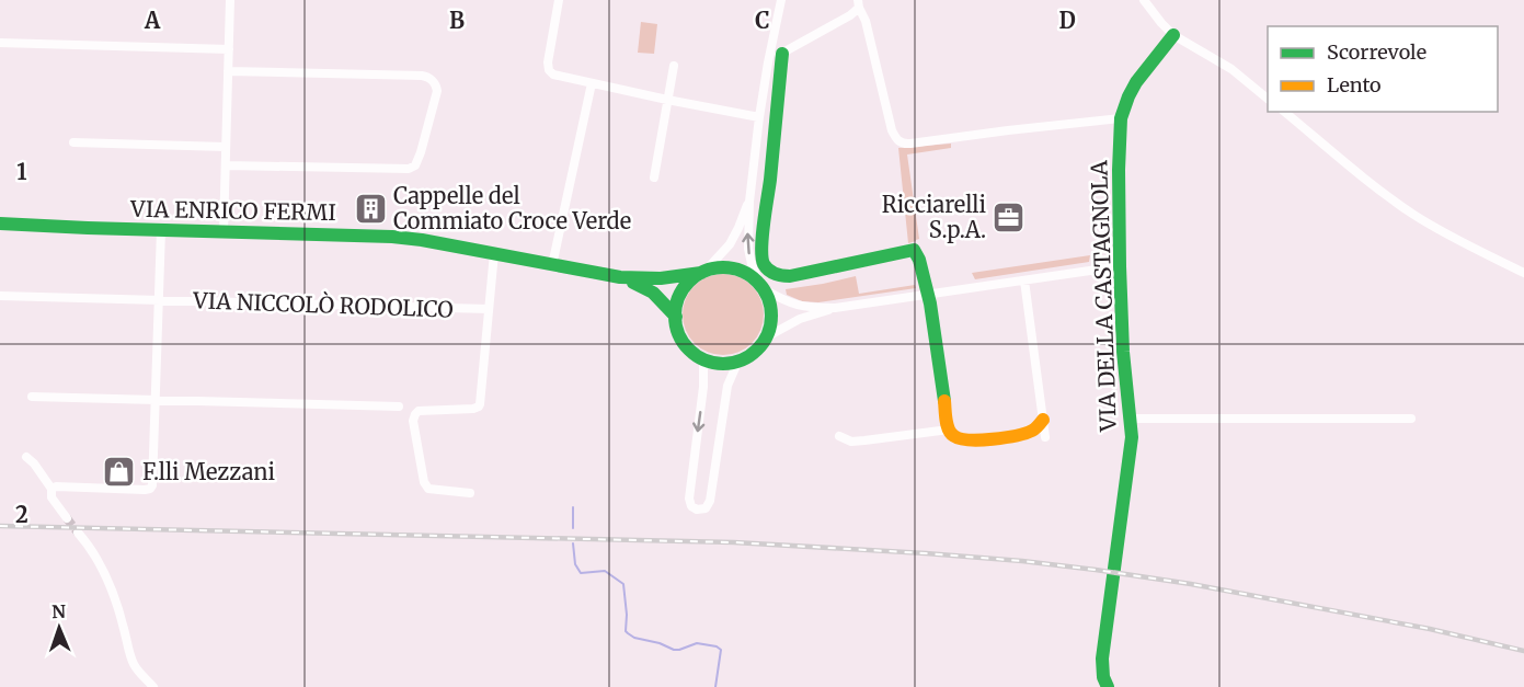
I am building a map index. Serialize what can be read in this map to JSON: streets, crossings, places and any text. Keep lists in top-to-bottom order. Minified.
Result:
{"streets":{"street":["VIA ENRICO FERMI","VIA DELLA CASTAGNOLA","VIA NICCOLÒ RODOLICO"]},"places":{"building":["Cappelle del Commiato Croce Verde"],"office":["Ricciarelli S.p.A."],"shop":["F.lli Mezzani"]},"legend":["Scorrevole","Lento"],"north":"top","grid":{"columns":["A","B","C","D"],"rows":["1","2"]}}
